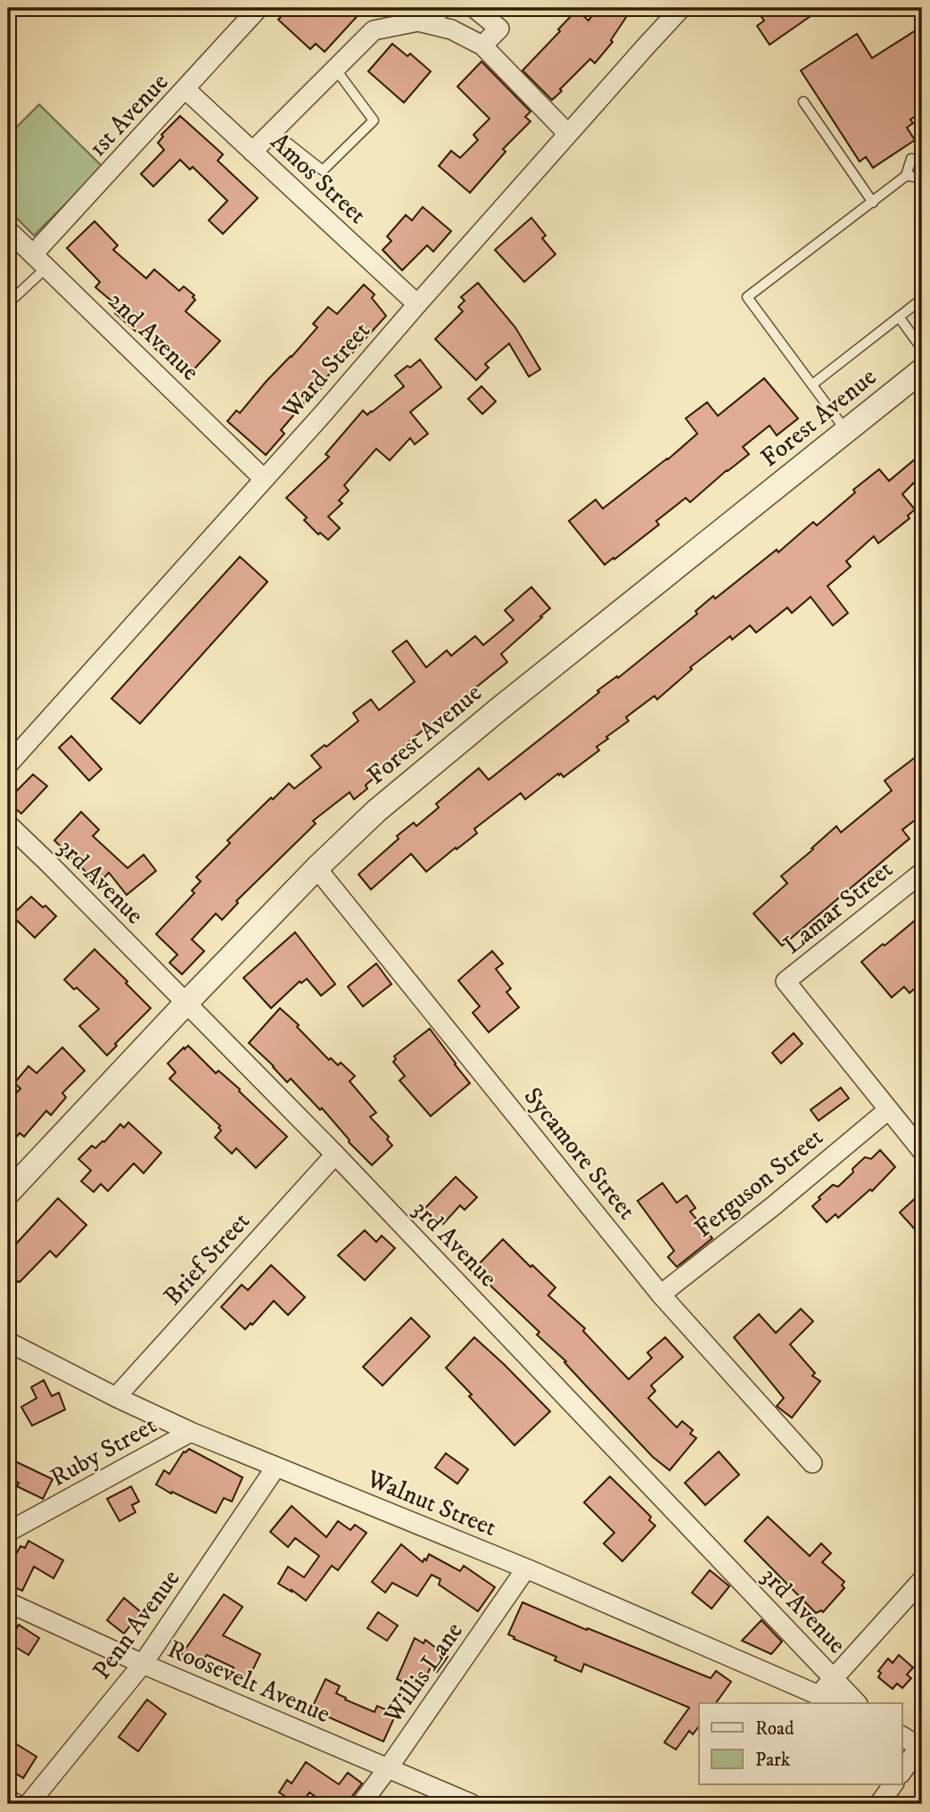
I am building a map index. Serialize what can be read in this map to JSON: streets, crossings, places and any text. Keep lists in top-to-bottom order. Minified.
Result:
{"streets":{"street":["1st Avenue","Amos Street","2nd Avenue","Ward Street","Forest Avenue","3rd Avenue","Lamar Street","Sycamore Street","Ferguson Street","Brief Street","Ruby Street","Walnut Street","Penn Avenue","Willis Lane","Roosevelt Avenue"]},"crossings":[["1st Avenue","Amos Street"],["1st Avenue","2nd Avenue"],["Amos Street","Ward Street"],["2nd Avenue","Ward Street"],["Forest Avenue","3rd Avenue"],["Forest Avenue","Sycamore Street"],["3rd Avenue","Brief Street"],["Lamar Street","Ferguson Street"],["Sycamore Street","Ferguson Street"],["Brief Street","Walnut Street"],["Ruby Street","Walnut Street"],["Walnut Street","Penn Avenue"],["Walnut Street","Willis Lane"],["Penn Avenue","Roosevelt Avenue"],["Willis Lane","Roosevelt Avenue"]],"legend":["Road","Park"]}
